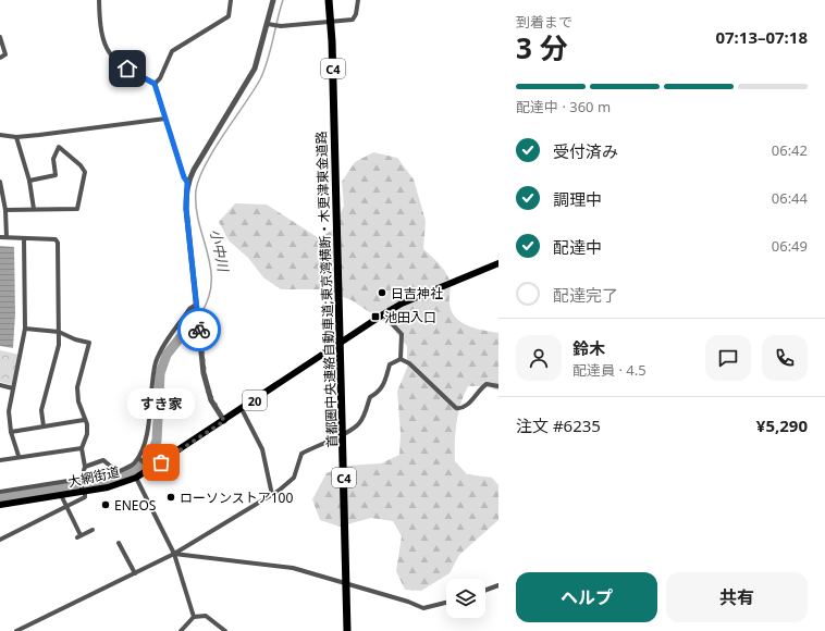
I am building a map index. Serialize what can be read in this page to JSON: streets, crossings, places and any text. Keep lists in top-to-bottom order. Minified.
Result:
{"streets":{"highway":["C4","首都圏中央連絡自動車道;東京湾横断・木更津東金道路"],"main road":["20","大網街道"]},"water":["小中川"],"places":{"other":["日吉神社","すき家","ローソンストア100","ENEOS"],"transit":["池田入口"]},"page":{"heading":["3 分","到着まで","07:13–07:18"],"panel":["鈴木","配達員 · 4.5","注文 #6235","¥5,290"],"bar":"配達中 · 360 m","list":[["受付済み","06:42"],["調理中","06:44"],["配達中","06:49"],"配達完了"],"bubble":"すき家","buttons":["ヘルプ","共有"]}}
